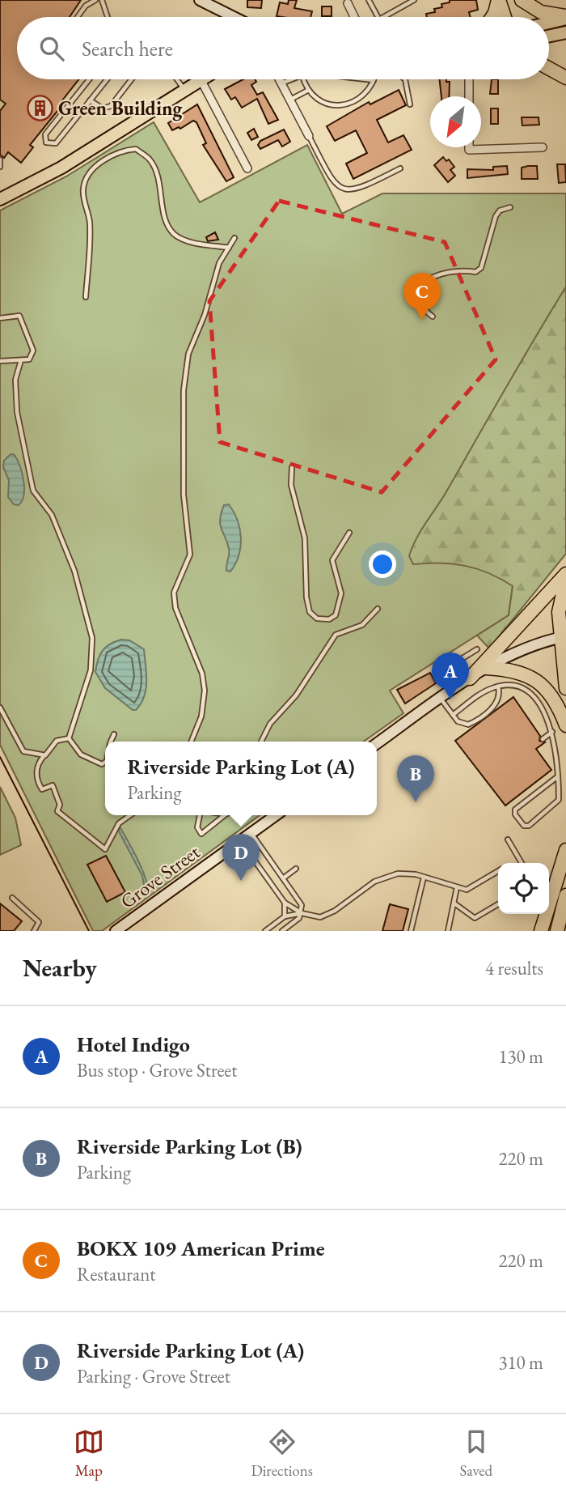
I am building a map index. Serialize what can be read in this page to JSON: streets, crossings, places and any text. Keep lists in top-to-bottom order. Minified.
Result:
{"streets":{"main road":["Grove Street"]},"places":{"building":["Green Building"]},"north":"bottom left","page":{"search":"Search here","pins":["C","A","B","D"],"popup":["Riverside Parking Lot (A)","Parking"],"heading":["Nearby","4 results"],"list":[{"mark":"A","name":"Hotel Indigo","note":"Bus stop · Grove Street","value":"130 m"},{"mark":"B","name":"Riverside Parking Lot (B)","note":"Parking","value":"220 m"},{"mark":"C","name":"BOKX 109 American Prime","note":"Restaurant","value":"220 m"},{"mark":"D","name":"Riverside Parking Lot (A)","note":"Parking · Grove Street","value":"310 m"}],"nav":["Map","Directions","Saved"]}}
